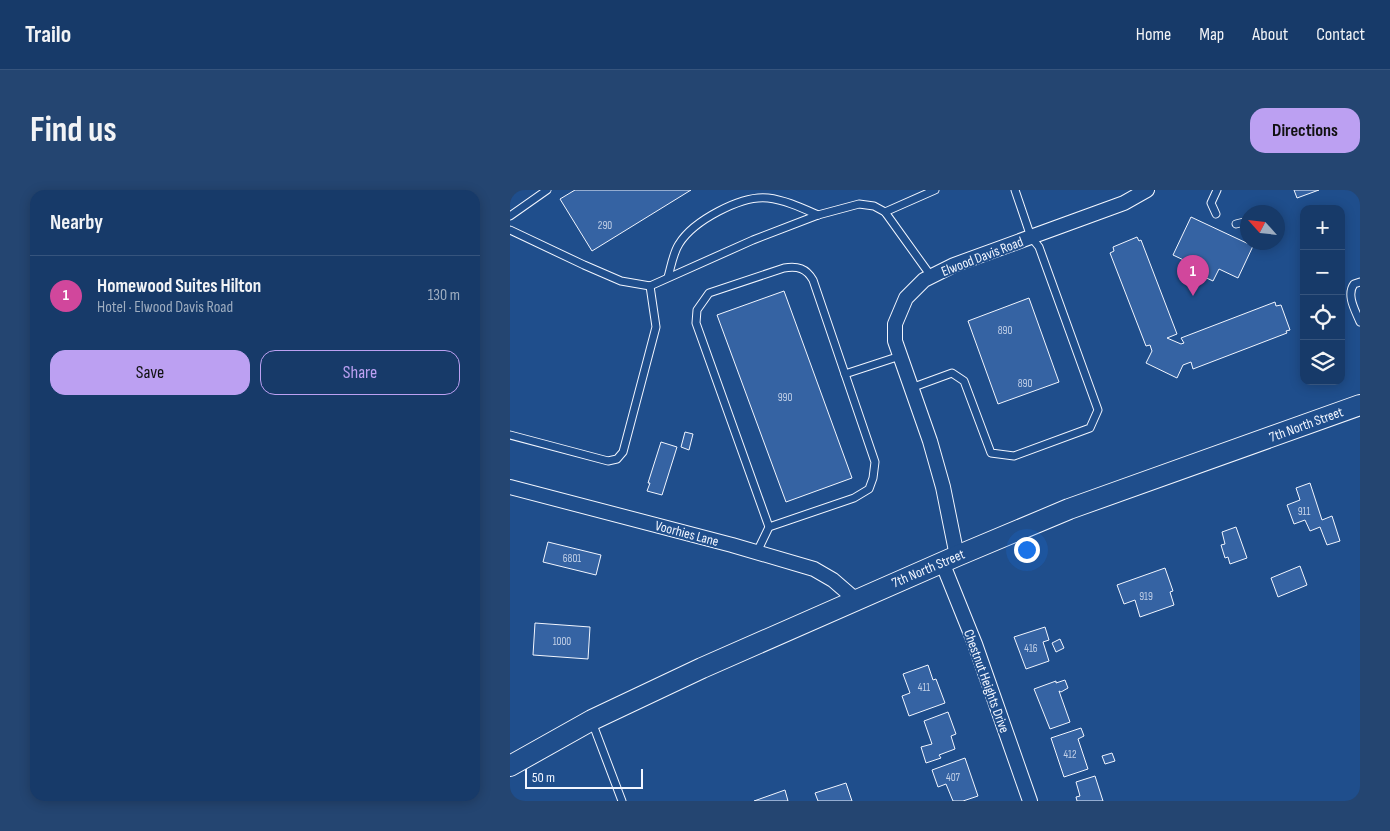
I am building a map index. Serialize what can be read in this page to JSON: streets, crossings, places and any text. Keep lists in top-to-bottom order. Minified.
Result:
{"streets":{"street":["Elwood Davis Road","7th North Street","Voorhies Lane","Chestnut Heights Drive"]},"crossings":[["Elwood Davis Road","7th North Street"],["Elwood Davis Road","Chestnut Heights Drive"],["7th North Street","Voorhies Lane"],["7th North Street","Chestnut Heights Drive"]],"house_numbers":["290","890","890","990","911","6801","919","1000","416","411","412","407"],"scale_bar":"50 m","north":"top left","page":{"header":"Trailo","nav":["Home","Map","About","Contact"],"buttons":["Directions",["Save","Share"]],"title":"Find us","heading":"Nearby","map_buttons":["+","−"],"list":[{"mark":"1","name":"Homewood Suites Hilton","note":"Hotel · Elwood Davis Road","value":"130 m"}],"pins":"1","scale":"50 m"}}
